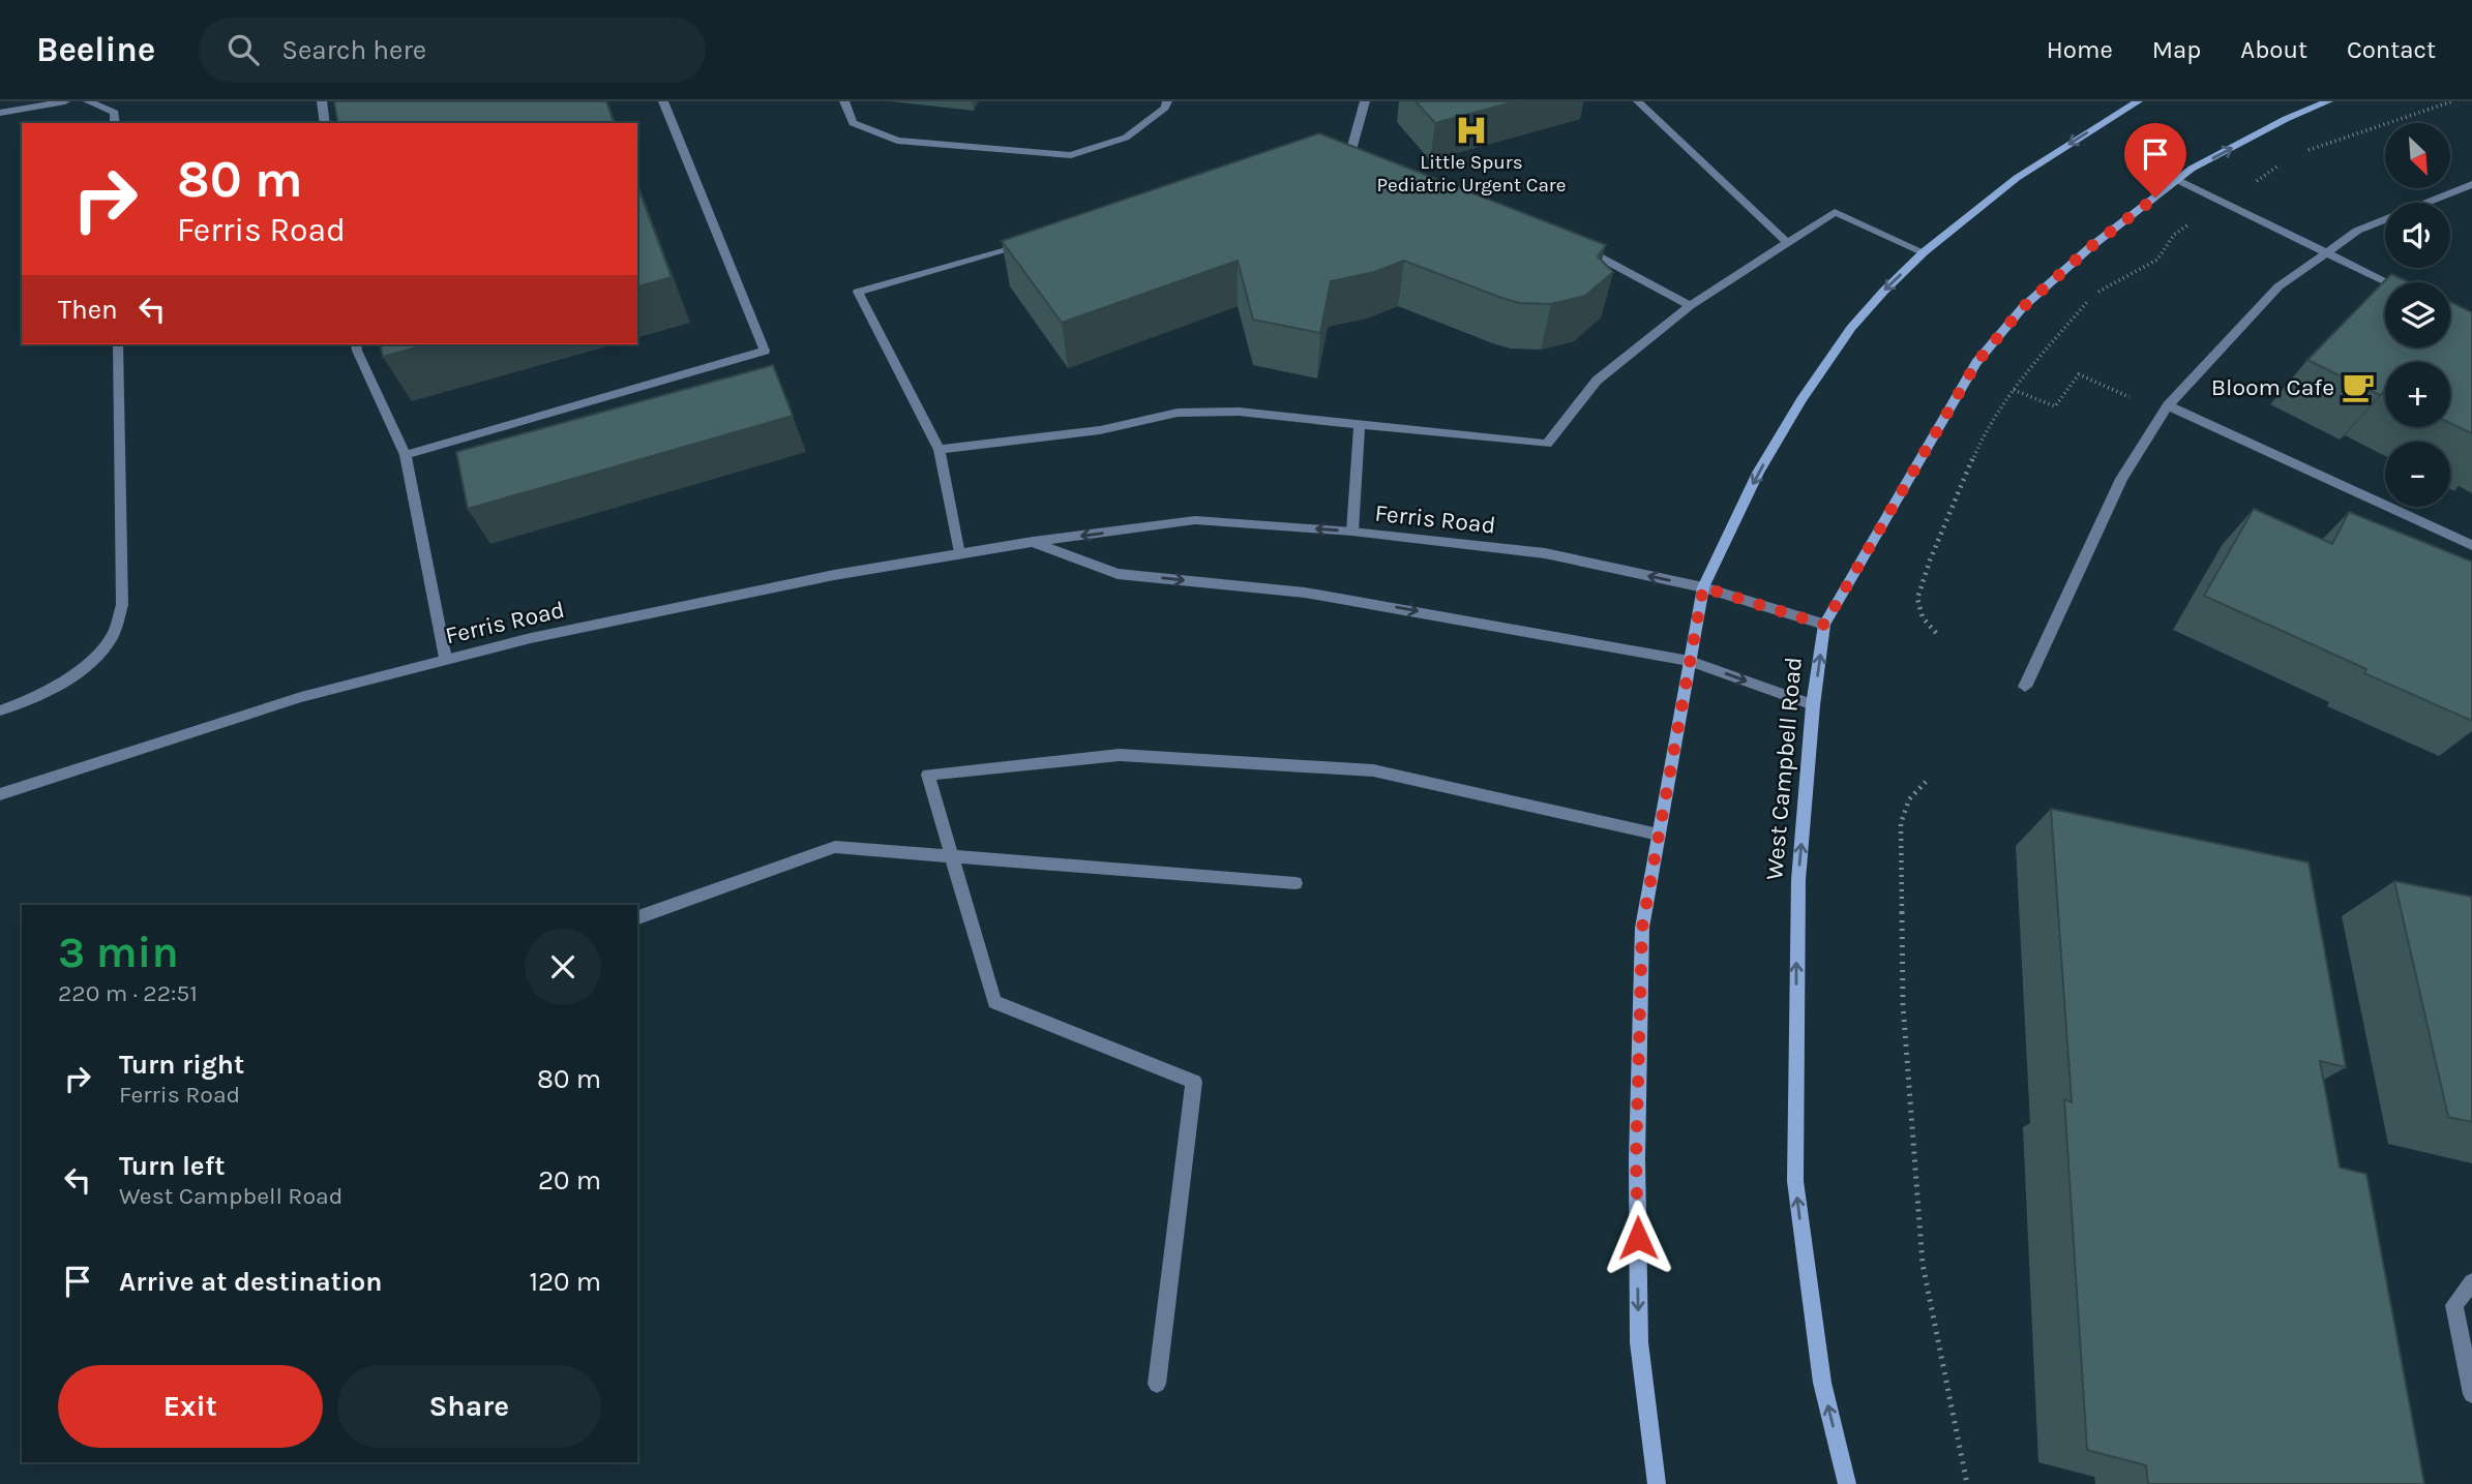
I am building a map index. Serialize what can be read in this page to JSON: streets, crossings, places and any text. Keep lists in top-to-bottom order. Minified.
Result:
{"streets":{"main road":["West Campbell Road"],"street":["Ferris Road"]},"crossings":[["Ferris Road","West Campbell Road"]],"one_way":["West Campbell Road"],"places":{"hospital":["Little Spurs Pediatric Urgent Care"],"cafe":["Bloom Cafe"]},"north":"bottom right","page":{"header":"Beeline","search":"Search here","nav":["Home","Map","About","Contact"],"map_buttons":["+","−"],"turn":["80 m","Ferris Road"],"then":"Then","heading":["3 min","220 m · 22:51"],"list":[{"name":"Turn right","note":"Ferris Road","value":"80 m"},{"name":"Turn left","note":"West Campbell Road","value":"20 m"},{"name":"Arrive at destination","value":"120 m"}],"buttons":["Exit","Share"]}}
